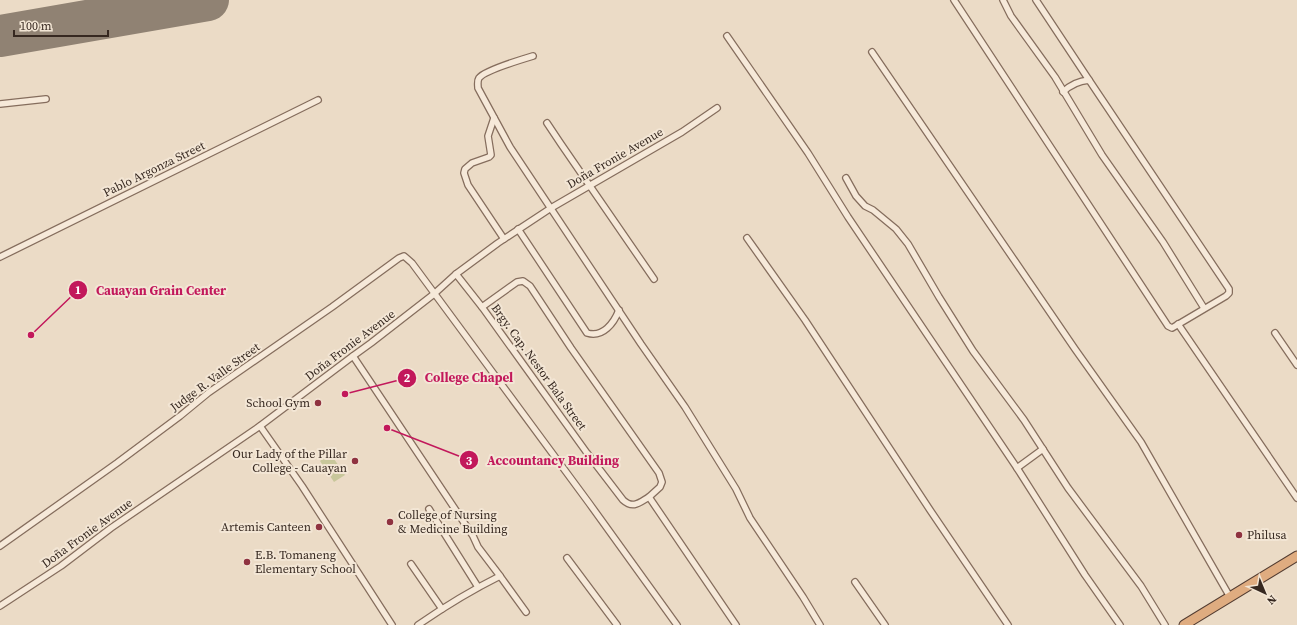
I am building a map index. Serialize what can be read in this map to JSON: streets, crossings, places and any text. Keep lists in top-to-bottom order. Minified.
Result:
{"streets":{"street":["Doña Fronie Avenue","Pablo Argonza Street","Brgy. Cap. Nestor Bala Street","Judge R. Valle Street"]},"crossings":[["Doña Fronie Avenue","Brgy. Cap. Nestor Bala Street"],["Doña Fronie Avenue","Judge R. Valle Street"]],"places":["Cauayan Grain Center","College Chapel","School Gym","Accountancy Building","Our Lady of the Pillar College - Cauayan","College of Nursing & Medicine Building","Artemis Canteen","Philusa","E.B. Tomaneng Elementary School"],"scale_bar":"100 m","north":"bottom right"}
